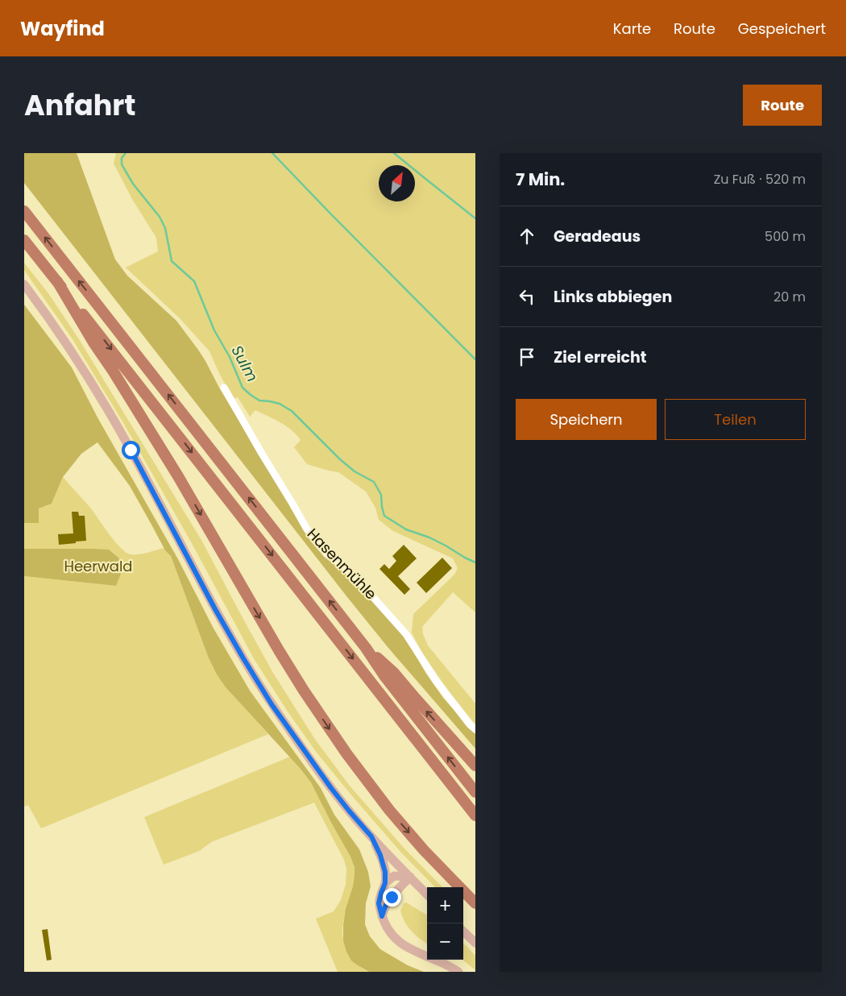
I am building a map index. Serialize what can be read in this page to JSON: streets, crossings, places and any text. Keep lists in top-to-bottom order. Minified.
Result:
{"streets":{"street":["Hasenmühle"]},"water":["Sulm"],"parks":["Heerwald"],"north":"top right","page":{"header":"Wayfind","nav":["Karte","Route","Gespeichert"],"title":"Anfahrt","buttons":["Route",["Speichern","Teilen"]],"heading":["7 Min.","Zu Fuß · 520 m"],"list":[["Geradeaus","500 m"],["Links abbiegen","20 m"],"Ziel erreicht"],"map_buttons":["+","−"]}}
